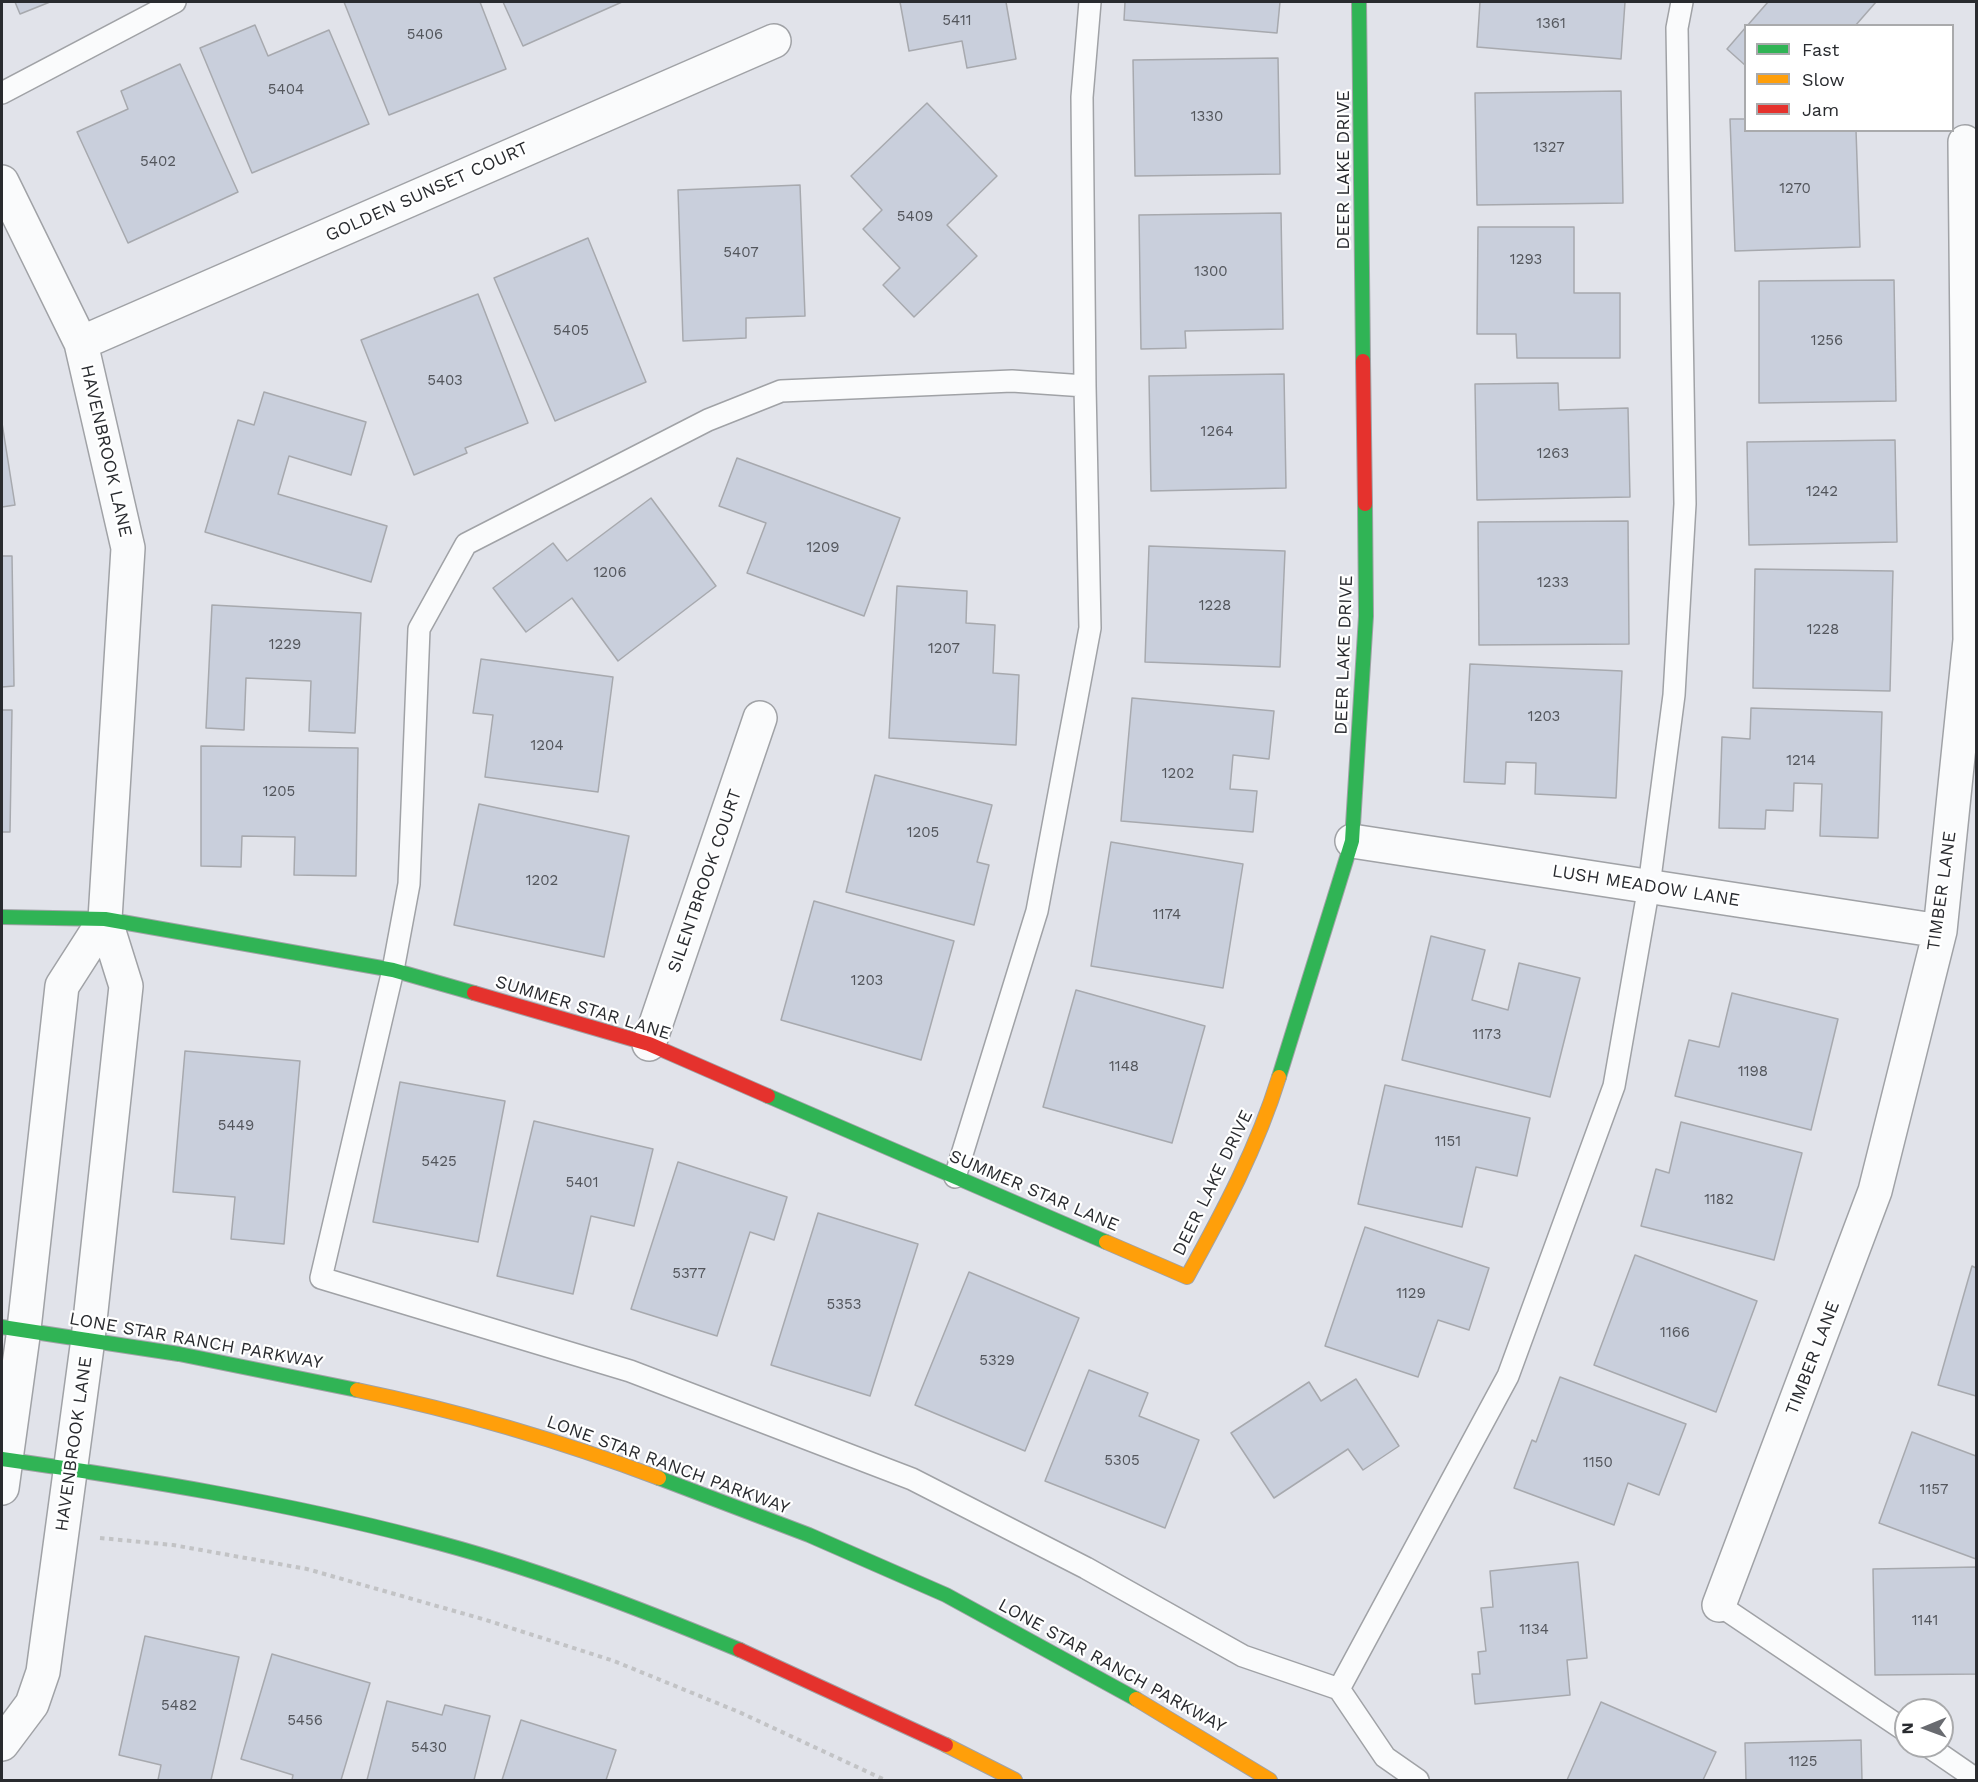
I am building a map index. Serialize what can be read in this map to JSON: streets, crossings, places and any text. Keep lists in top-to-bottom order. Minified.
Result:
{"streets":{"street":["DEER LAKE DRIVE","GOLDEN SUNSET COURT","HAVENBROOK LANE","SILENTBROOK COURT","LUSH MEADOW LANE","TIMBER LANE","SUMMER STAR LANE","LONE STAR RANCH PARKWAY"]},"crossings":[["DEER LAKE DRIVE","LUSH MEADOW LANE"],["DEER LAKE DRIVE","SUMMER STAR LANE"],["GOLDEN SUNSET COURT","HAVENBROOK LANE"],["HAVENBROOK LANE","SUMMER STAR LANE"],["HAVENBROOK LANE","LONE STAR RANCH PARKWAY"],["SILENTBROOK COURT","SUMMER STAR LANE"],["LUSH MEADOW LANE","TIMBER LANE"]],"house_numbers":["5411","1361","5406","5404","1330","1327","5402","1270","5409","5407","1293","1300","5405","1256","5403","1264","1263","1242","1209","1206","1233","1228","1228","1229","1207","1203","1204","1214","1202","1205","1205","1202","1174","1203","1173","1148","1198","5449","1151","5425","5401","1182","5377","1129","5353","1166","5329","5305","1150","1157","1141","1134","5482","5456","5430","1125"],"legend":["Fast","Slow","Jam"],"north":"left"}
